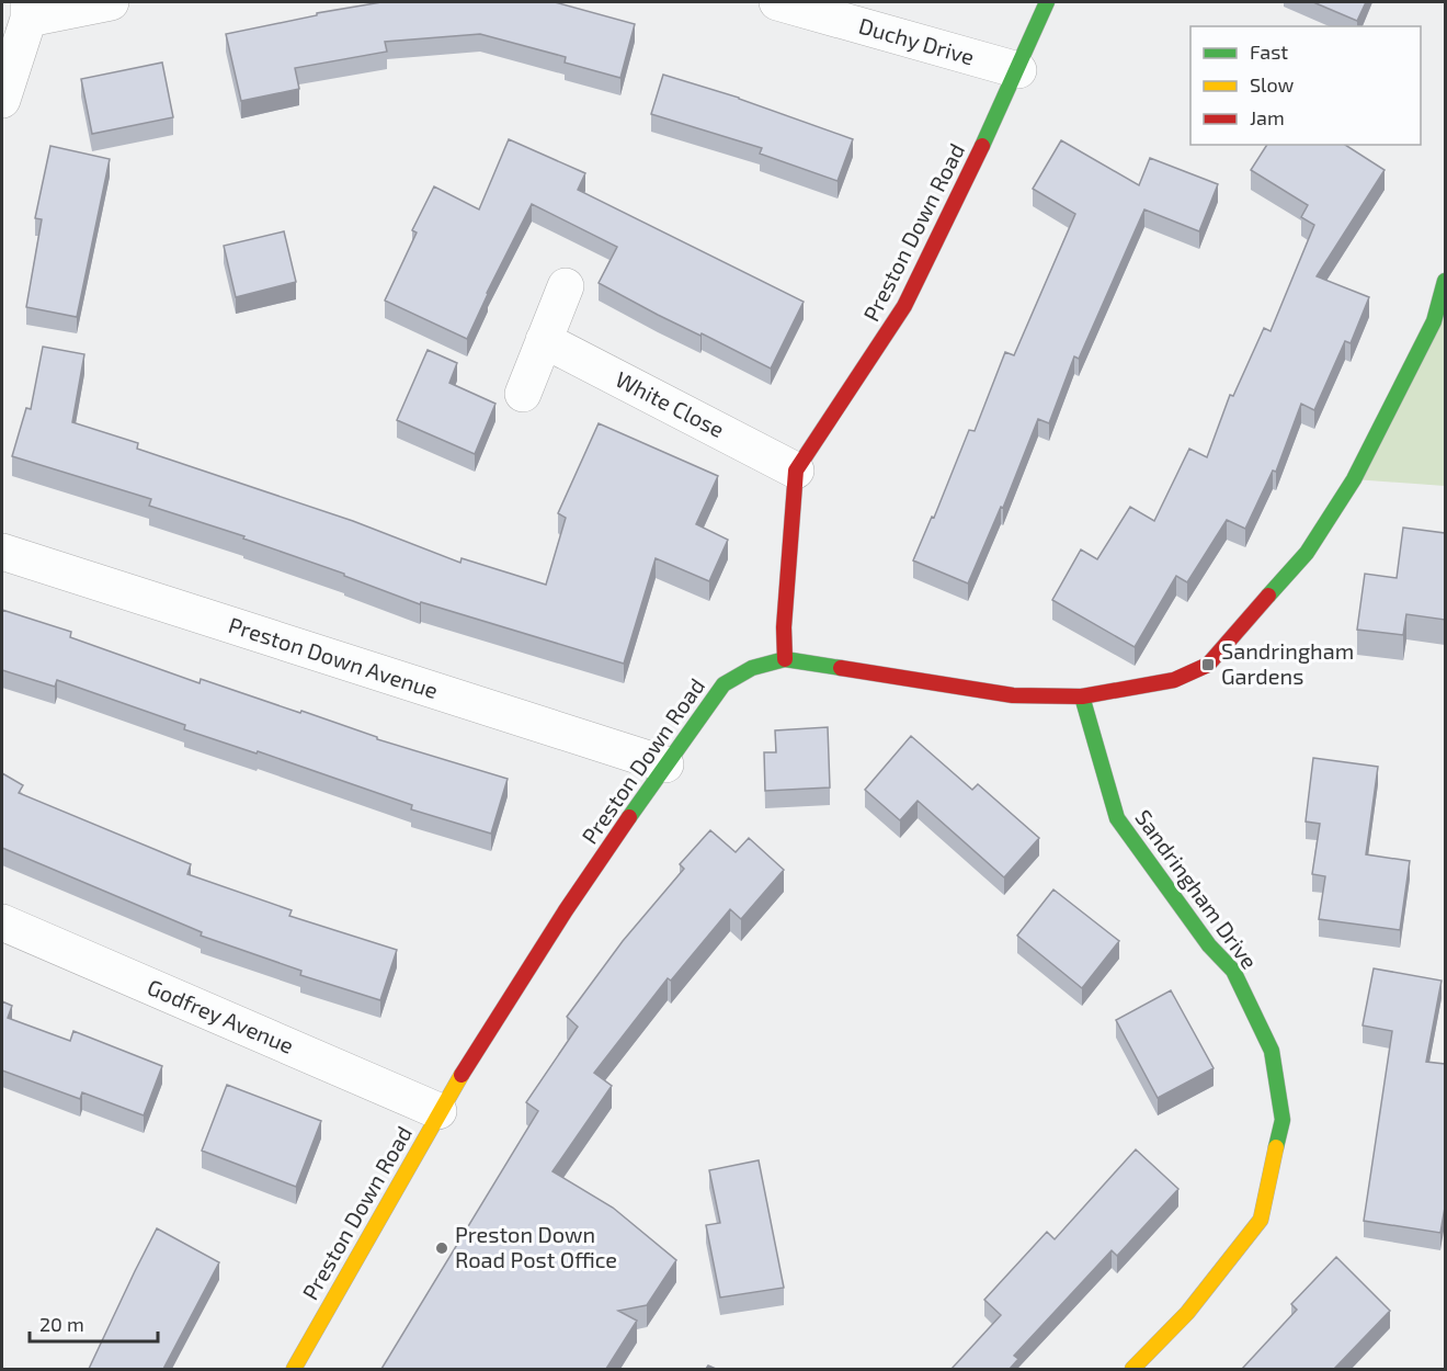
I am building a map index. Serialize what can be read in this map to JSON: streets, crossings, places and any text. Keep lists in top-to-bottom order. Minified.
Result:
{"streets":{"street":["Duchy Drive","Preston Down Road","White Close","Preston Down Avenue","Sandringham Drive","Godfrey Avenue"]},"crossings":[["Duchy Drive","Preston Down Road"],["Preston Down Road","White Close"],["Preston Down Road","Preston Down Avenue"],["Preston Down Road","Godfrey Avenue"]],"places":{"transit":["Sandringham Gardens"],"other":["Preston Down Road Post Office"]},"legend":["Fast","Slow","Jam"],"scale_bar":"20 m"}
